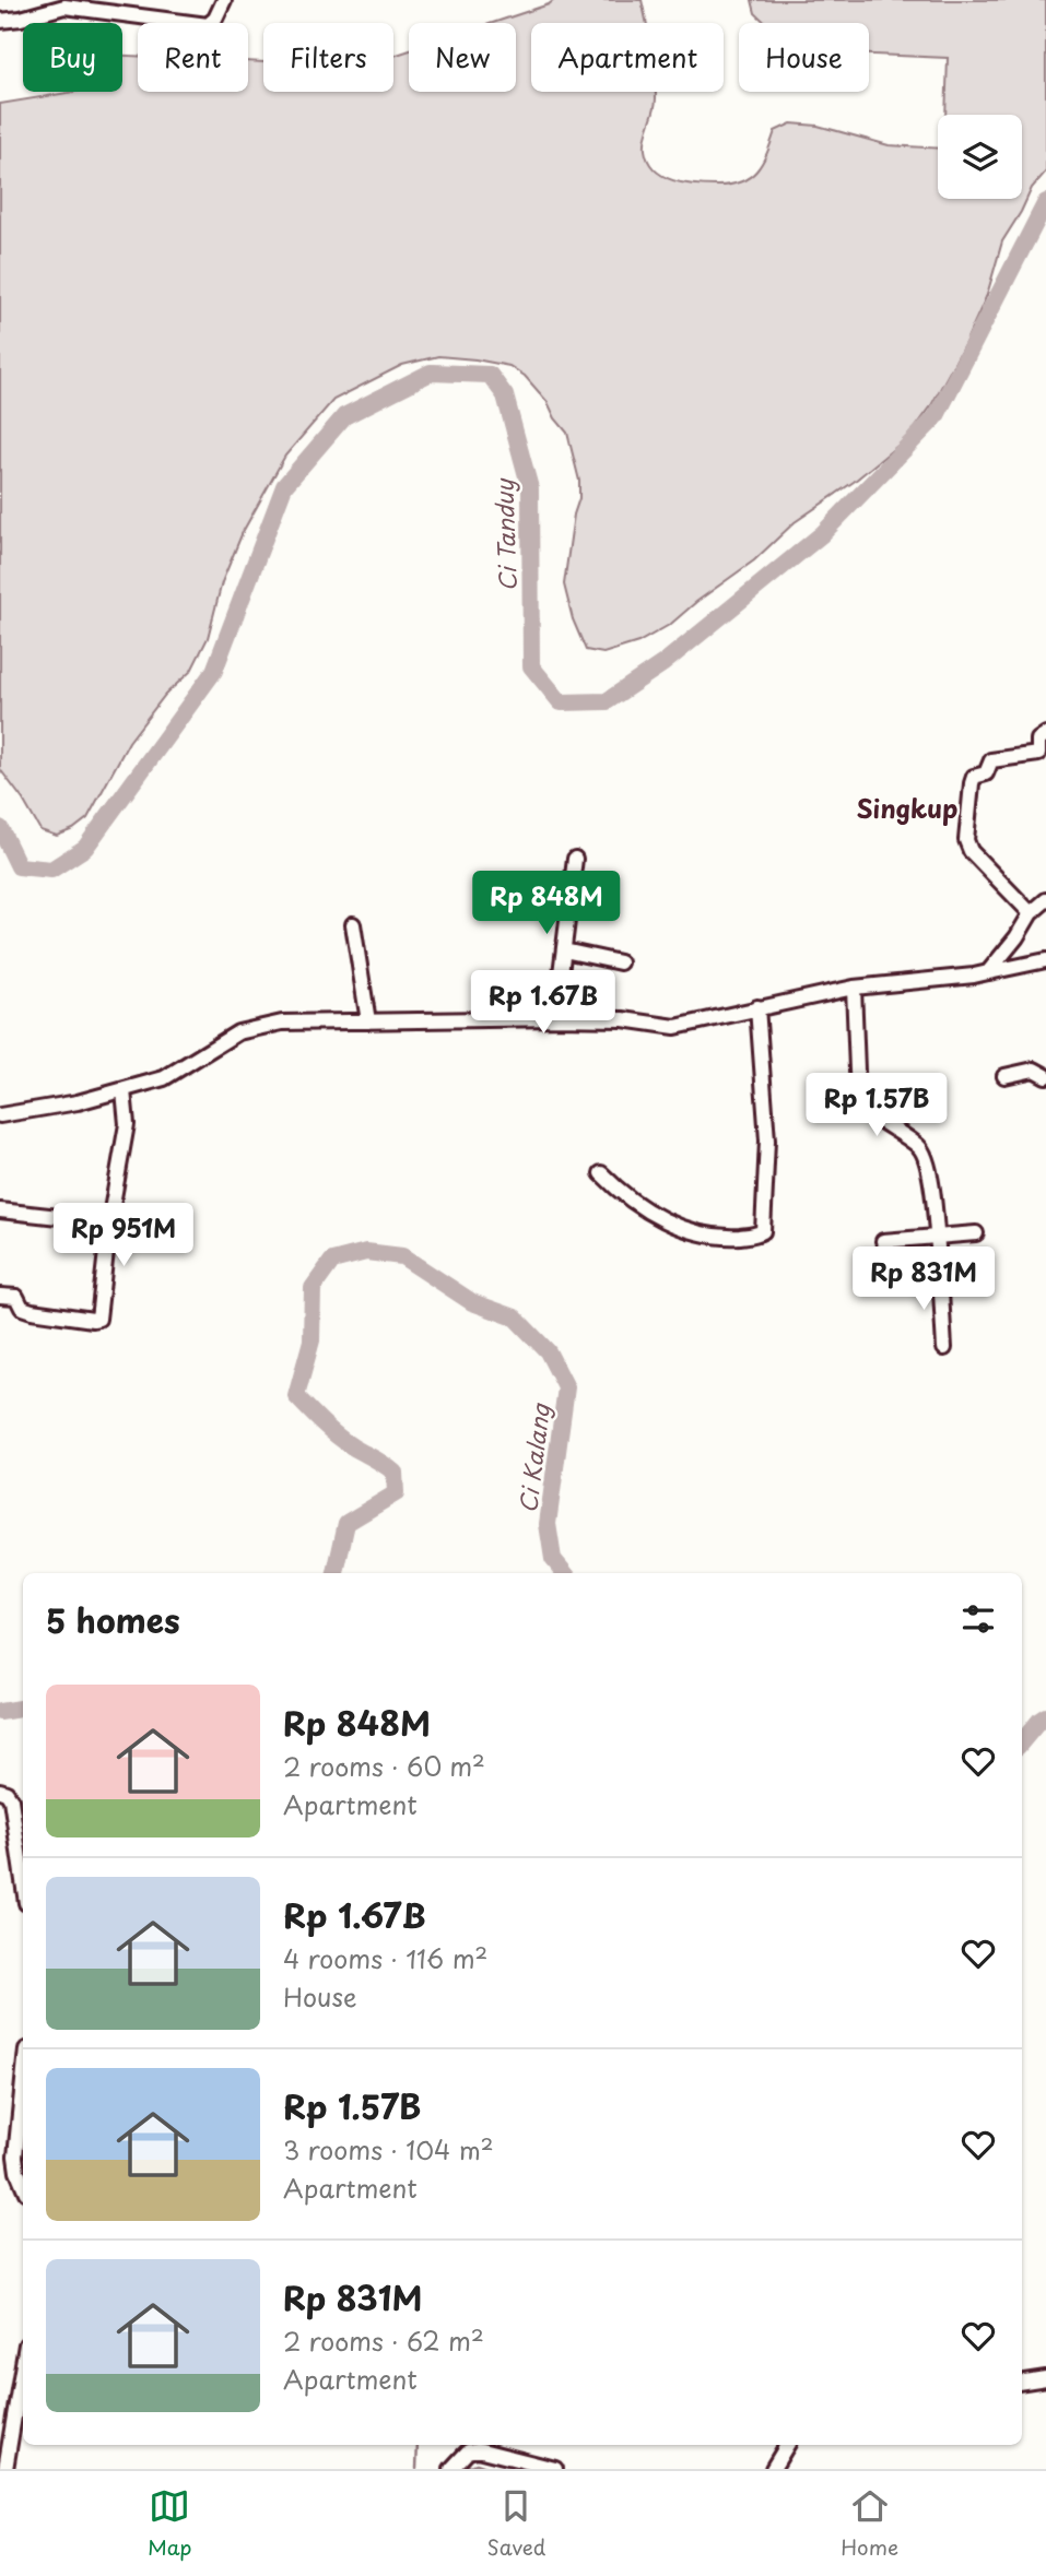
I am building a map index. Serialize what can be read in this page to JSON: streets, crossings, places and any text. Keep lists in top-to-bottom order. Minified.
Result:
{"districts":["Singkup"],"water":["Ci Tanduy","Ci Kalang"],"page":{"chip":["Buy","Rent","Filters","New","Apartment","House"],"price":["Rp 848M","Rp 1.67B","Rp 1.57B","Rp 951M","Rp 831M"],"heading":"5 homes","list":[{"name":"Rp 848M","note":"2 rooms · 60 m² · Apartment"},{"name":"Rp 1.67B","note":"4 rooms · 116 m² · House"},{"name":"Rp 1.57B","note":"3 rooms · 104 m² · Apartment"},{"name":"Rp 831M","note":"2 rooms · 62 m² · Apartment"}],"tabs":["Map","Saved","Home"]}}
